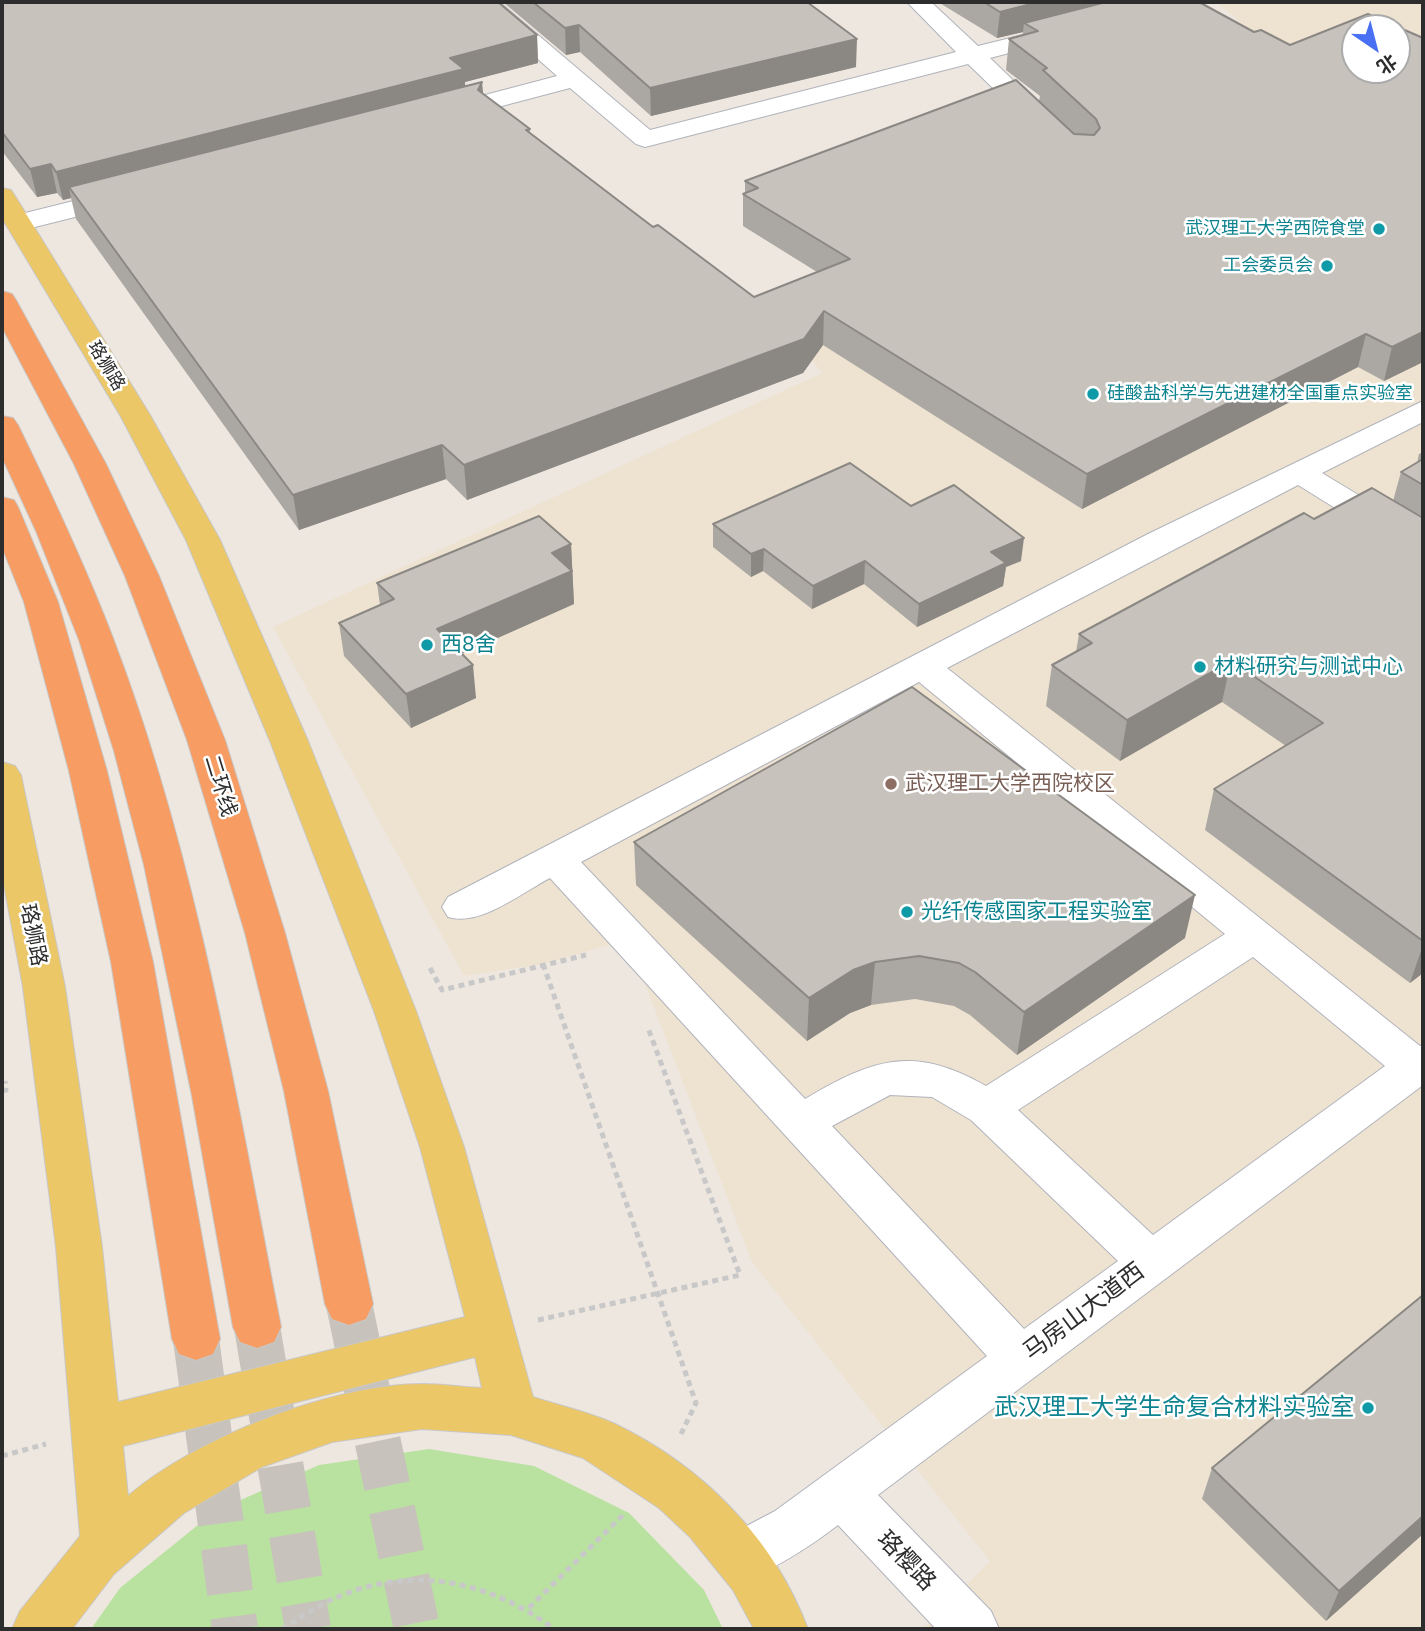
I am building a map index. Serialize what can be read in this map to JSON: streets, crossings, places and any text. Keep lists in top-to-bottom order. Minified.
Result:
{"streets":{"highway":["二环线"],"main road":["珞狮路"],"street":["马房山大道西","珞樱路"]},"crossings":[["马房山大道西","珞樱路"]],"places":["武汉理工大学西院食堂","工会委员会","硅酸盐科学与先进建材全国重点实验室","西8舍","材料研究与测试中心","武汉理工大学西院校区","光纤传感国家工程实验室","武汉理工大学生命复合材料实验室"],"north":"bottom right"}
